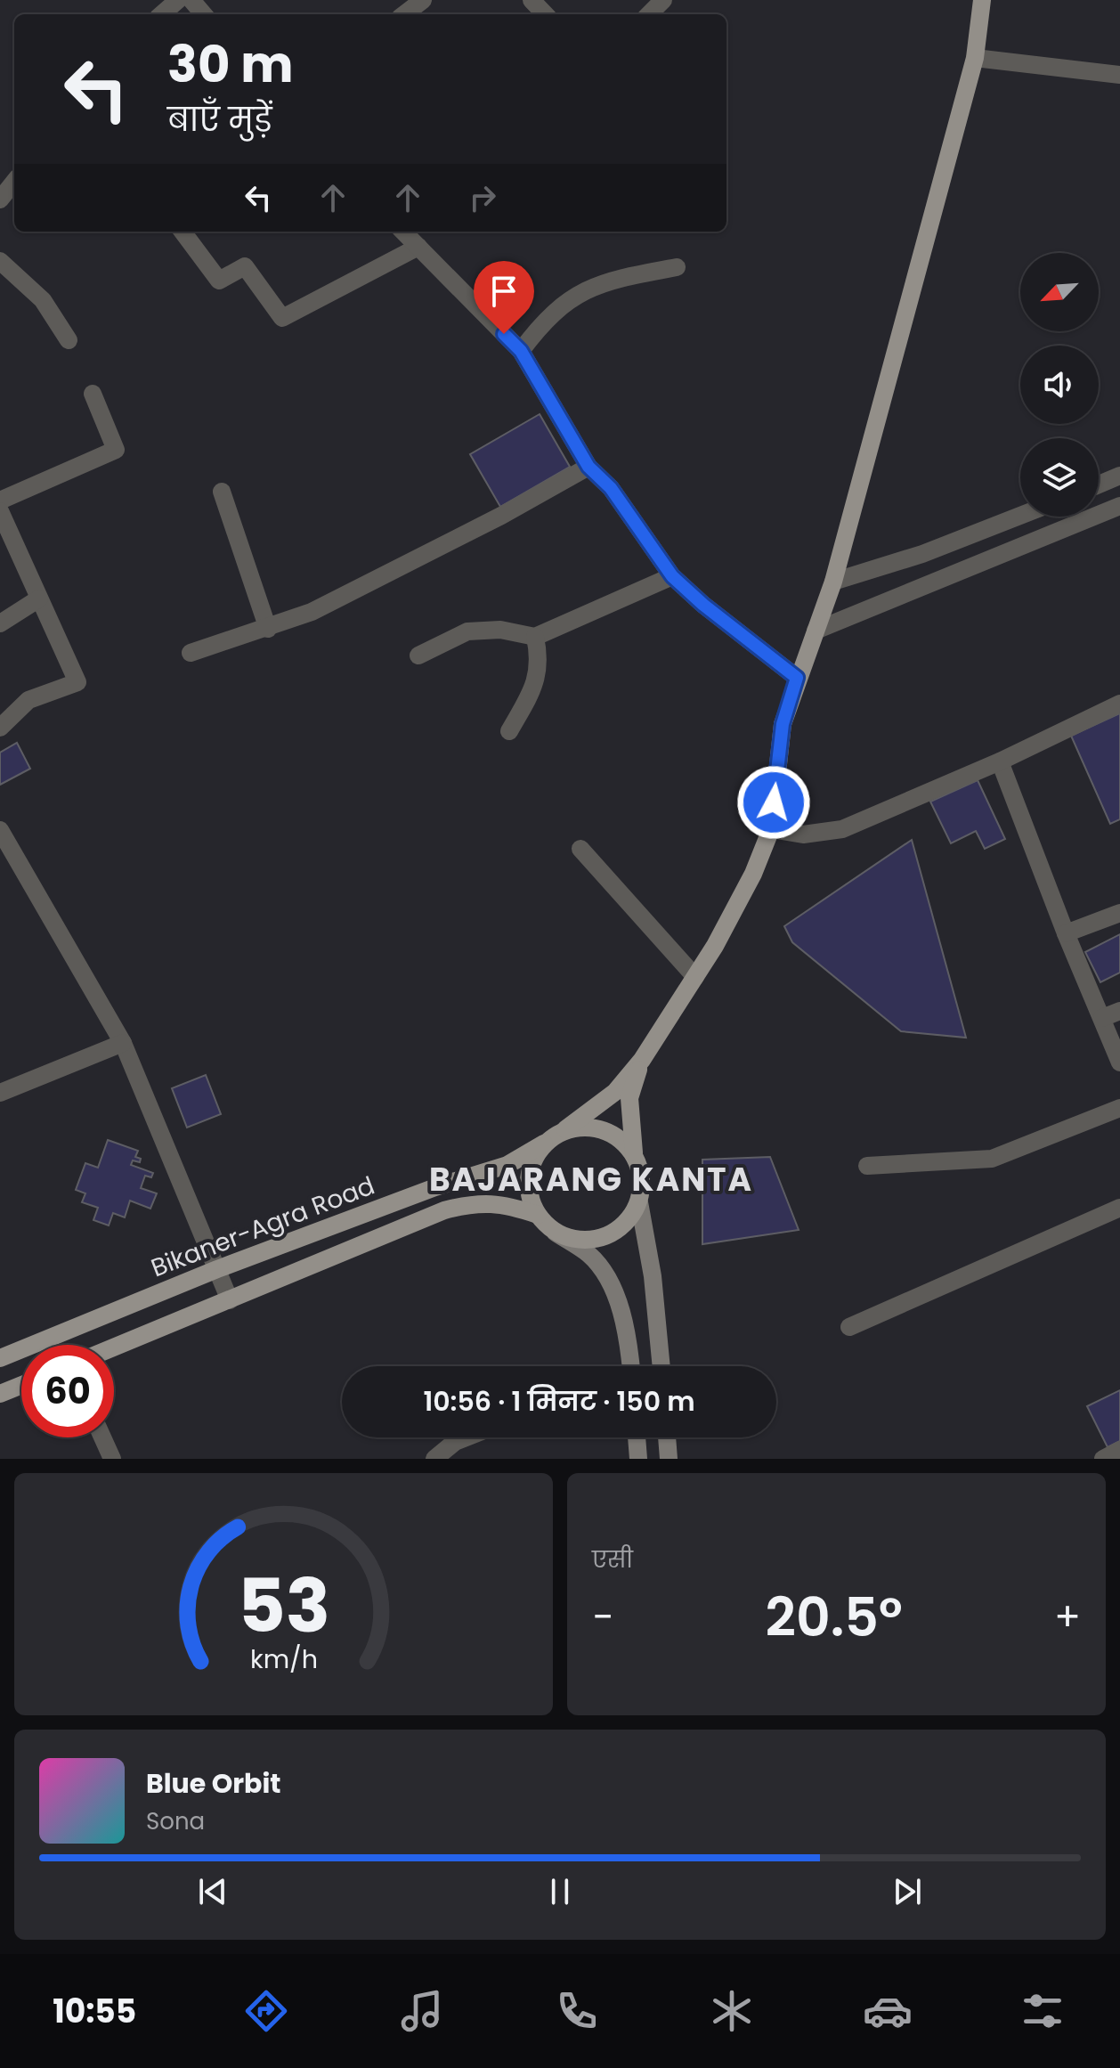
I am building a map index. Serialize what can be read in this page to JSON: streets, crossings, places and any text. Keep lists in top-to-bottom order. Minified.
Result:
{"streets":{"main road":["Bikaner-Agra Road"]},"districts":["BAJARANG KANTA"],"north":"bottom left","page":{"turn":["30 m","बाएँ मुड़ें"],"limit":"60","trip":"10:56 · 1 मिनट · 150 m","tile":"एसी","heat":["−","20.5°","+"],"song":["Blue Orbit","Sona"],"tabs":"10:55","gauge":["53","km/h"]}}
